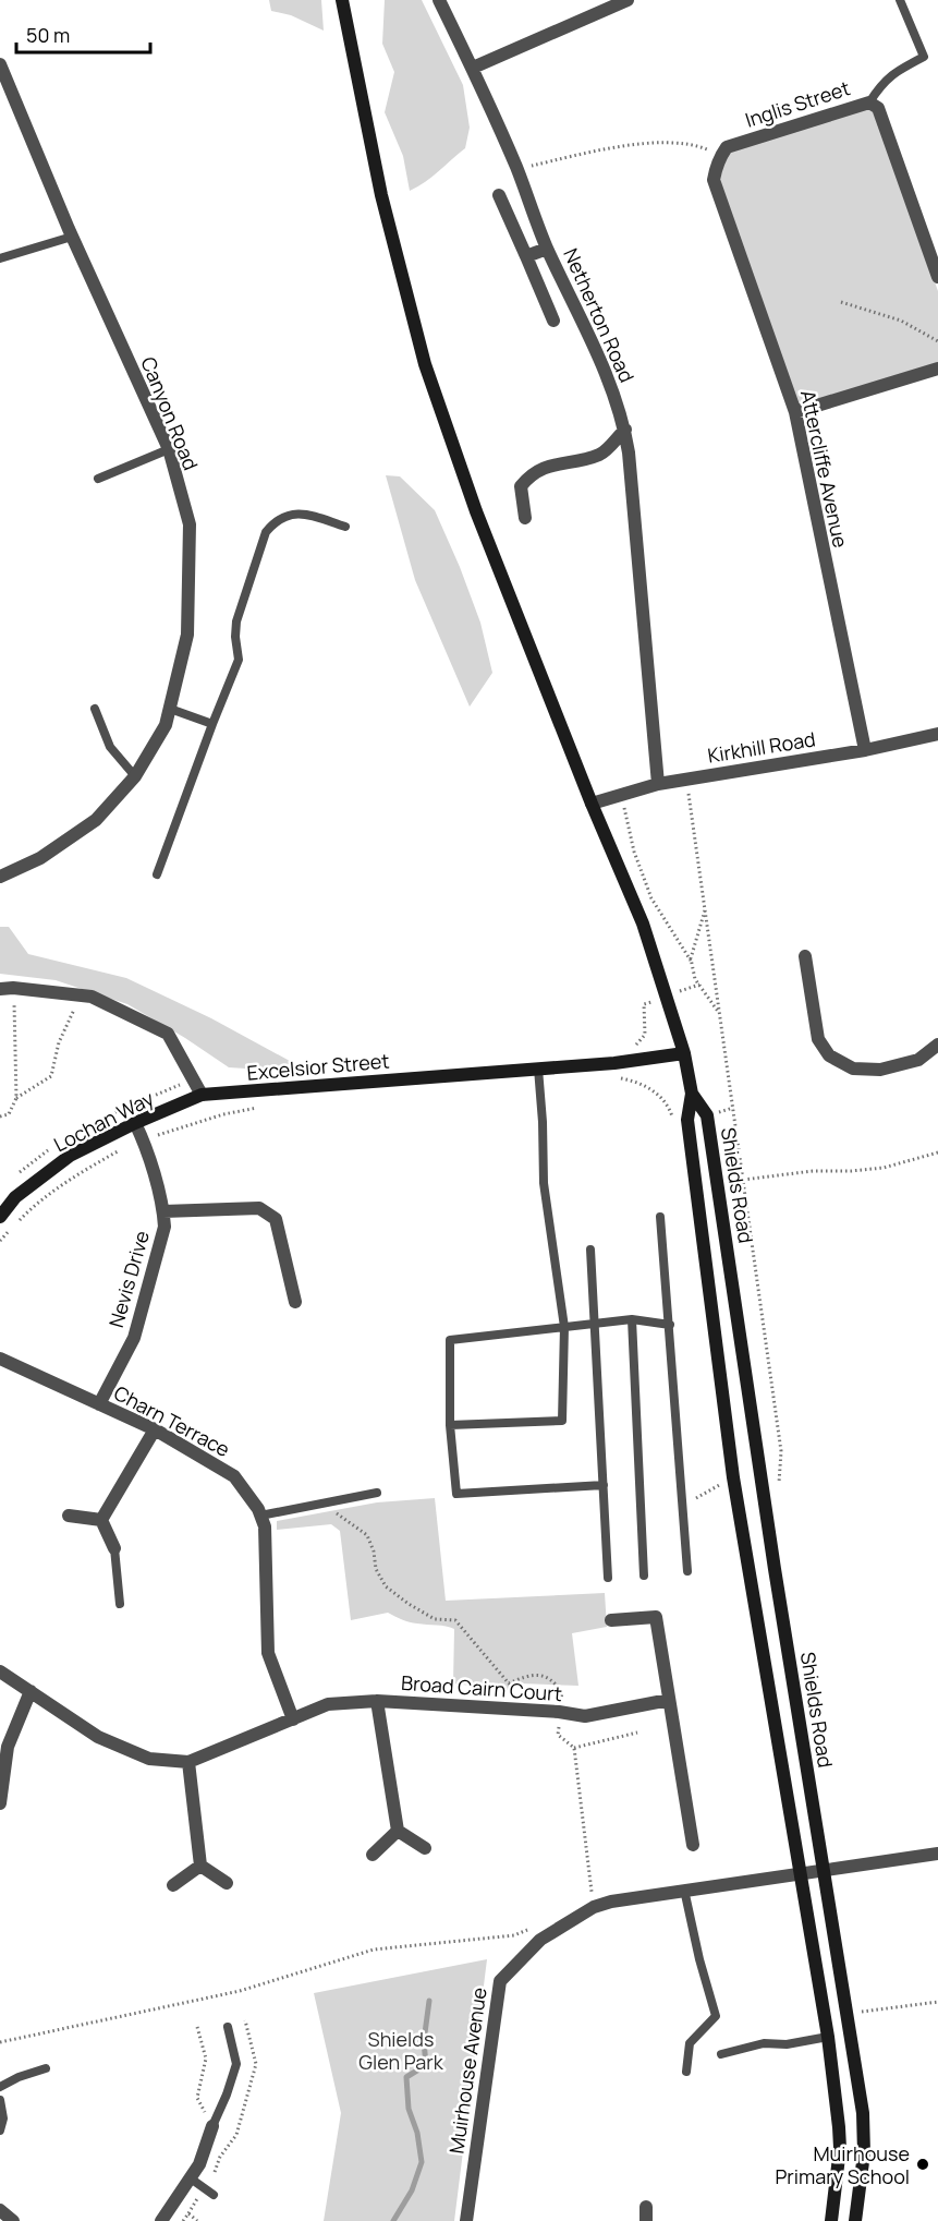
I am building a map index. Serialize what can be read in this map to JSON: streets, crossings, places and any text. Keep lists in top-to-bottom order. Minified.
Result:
{"streets":{"main road":["Excelsior Street","Lochan Way","Shields Road"],"street":["Inglis Street","Netherton Road","Canyon Road","Attercliffe Avenue","Kirkhill Road","Nevis Drive","Charn Terrace","Broad Cairn Court","Muirhouse Avenue"]},"crossings":[["Inglis Street","Attercliffe Avenue"],["Netherton Road","Kirkhill Road"],["Attercliffe Avenue","Kirkhill Road"],["Excelsior Street","Lochan Way"],["Lochan Way","Nevis Drive"],["Shields Road","Muirhouse Avenue"],["Nevis Drive","Charn Terrace"],["Charn Terrace","Broad Cairn Court"]],"parks":["Shields Glen Park"],"places":["Muirhouse Primary School"],"scale_bar":"50 m"}
